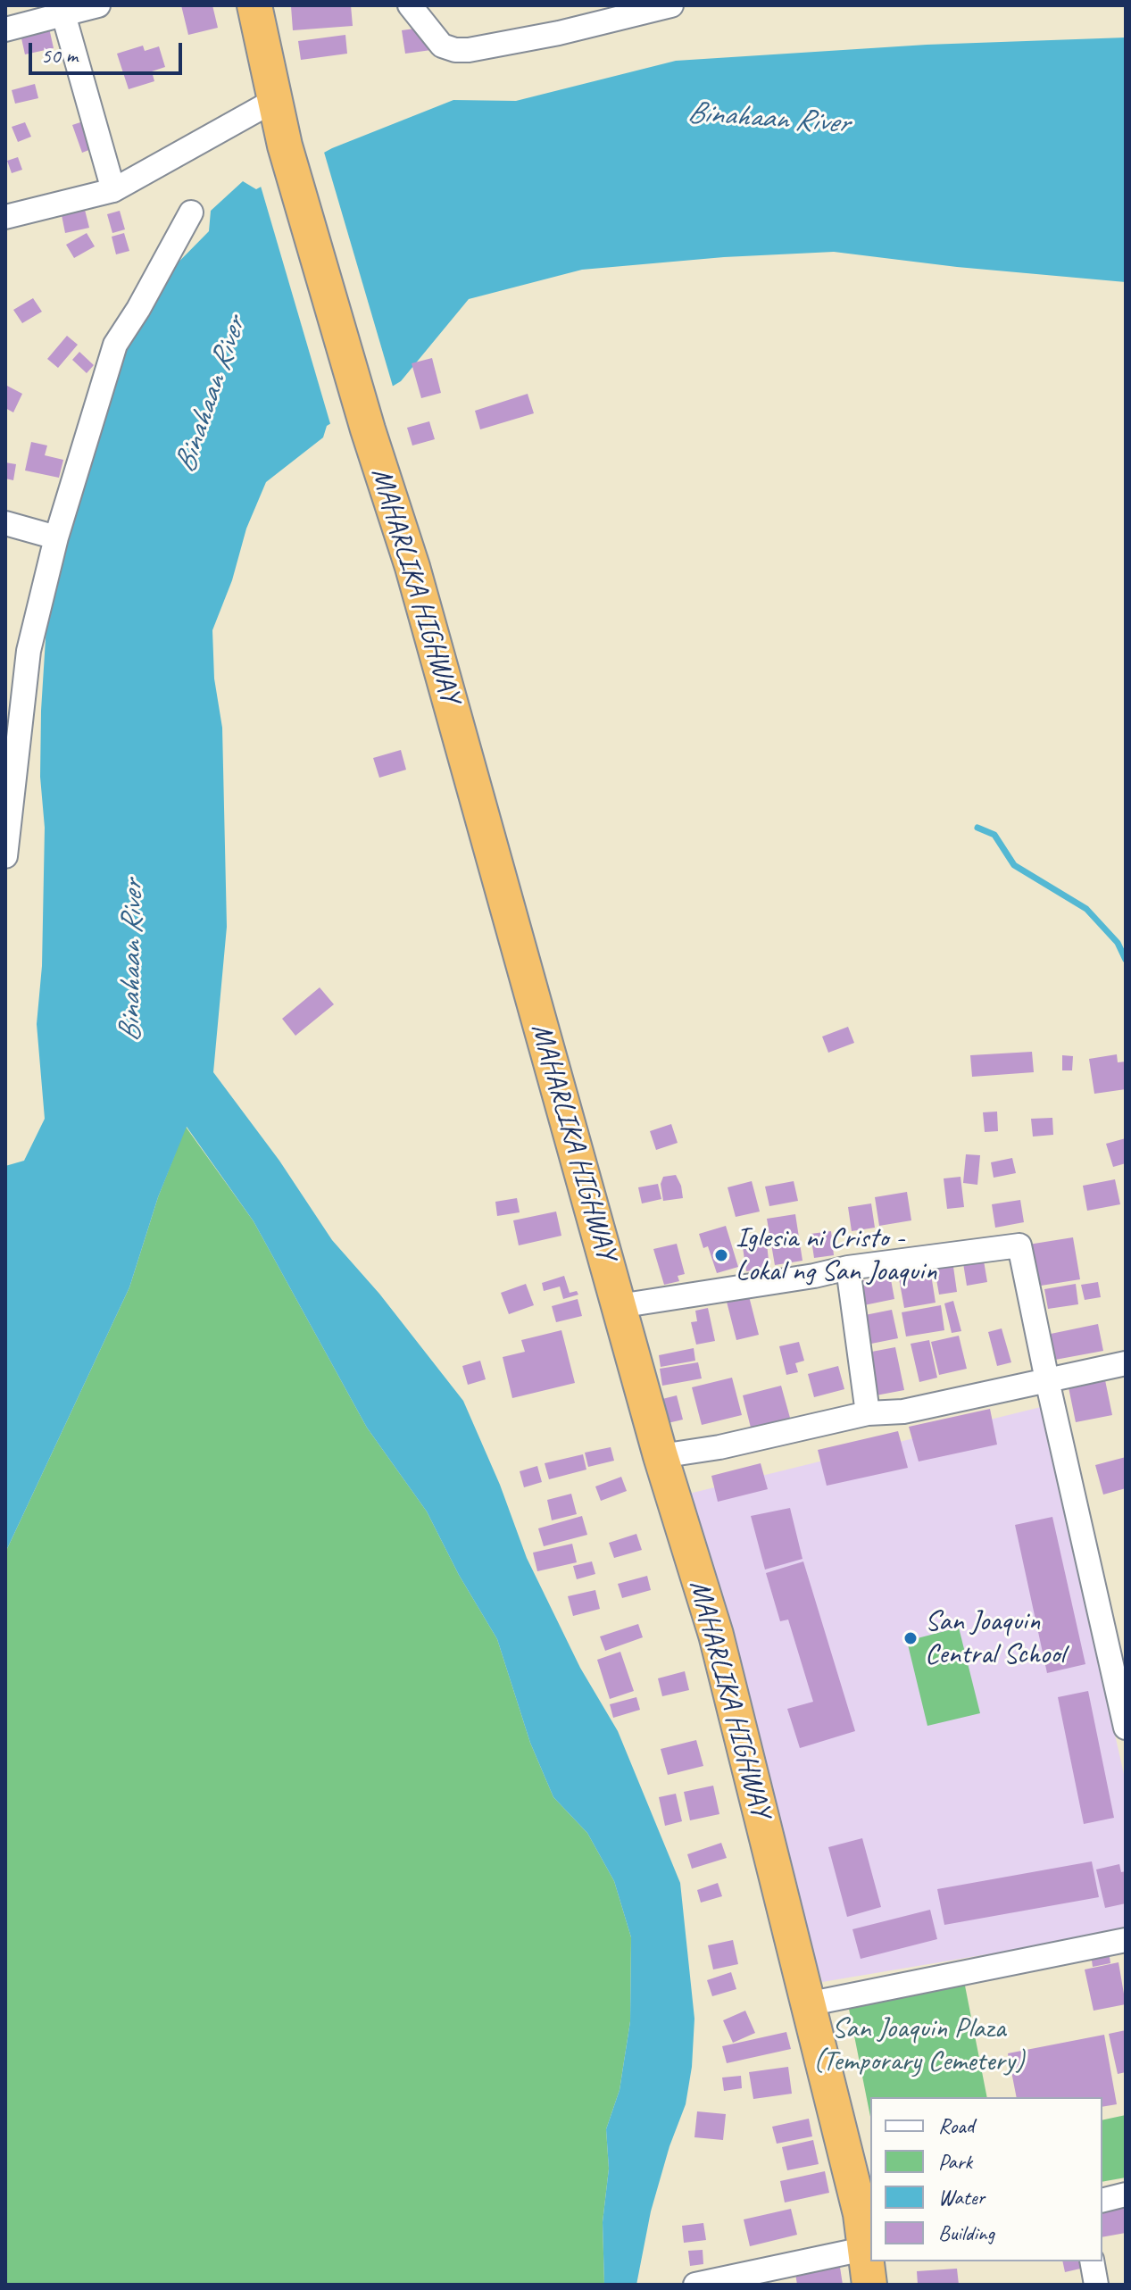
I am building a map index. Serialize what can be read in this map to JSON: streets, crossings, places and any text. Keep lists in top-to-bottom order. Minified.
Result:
{"streets":{"highway":["MAHARLIKA HIGHWAY"]},"water":["Binahaan River"],"parks":["San Joaquin Plaza (Temporary Cemetery)"],"places":["Iglesia ni Cristo - Lokal ng San Joaquin","San Joaquin Central School"],"legend":["Road","Park","Water","Building"],"scale_bar":"50 m"}
